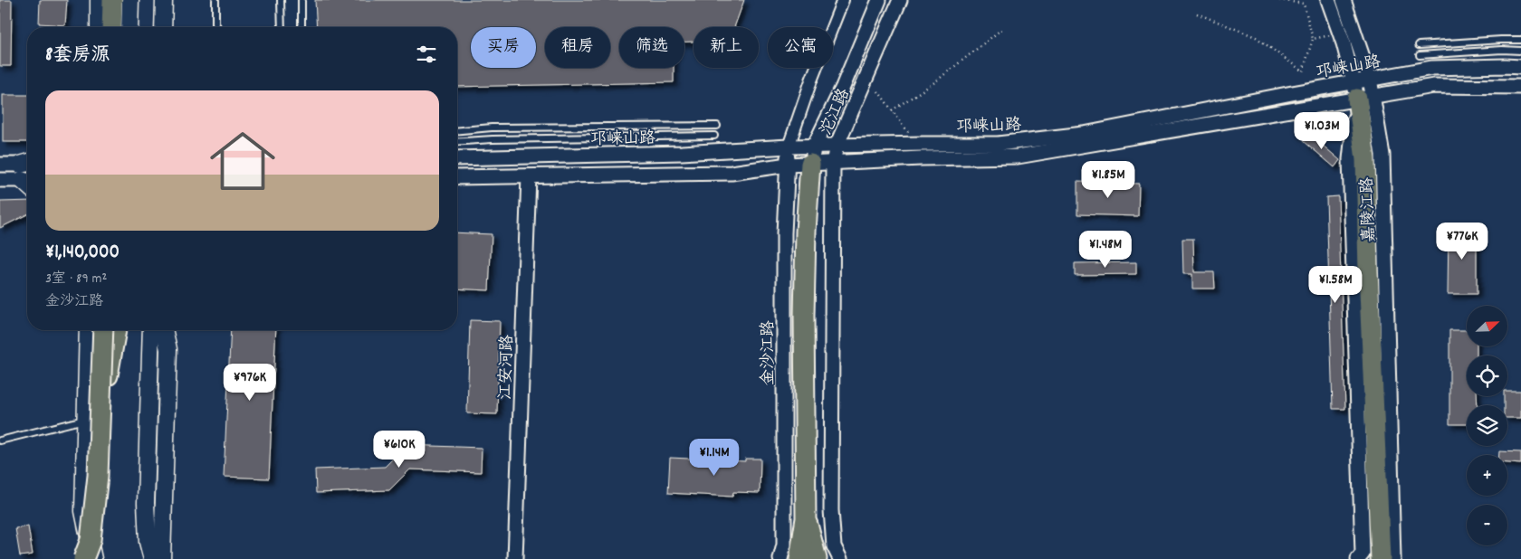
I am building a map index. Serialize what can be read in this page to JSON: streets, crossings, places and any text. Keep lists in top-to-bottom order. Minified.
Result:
{"streets":{"street":["邛崃山路","沱江路","嘉陵江路","金沙江路","江安河路"]},"crossings":[["邛崃山路","沱江路"],["邛崃山路","嘉陵江路"],["邛崃山路","金沙江路"],["邛崃山路","江安河路"]],"north":"top right","page":{"chip":["买房","租房","筛选","新上","公寓"],"heading":"8套房源","list":[{"name":"¥1,140,000","note":"3室 · 89 m² · 金沙江路"}],"price":["¥1.03M","¥1.85M","¥776K","¥1.48M","¥1.58M","¥976K","¥610K","¥1.14M"],"map_buttons":["+","−"]}}
